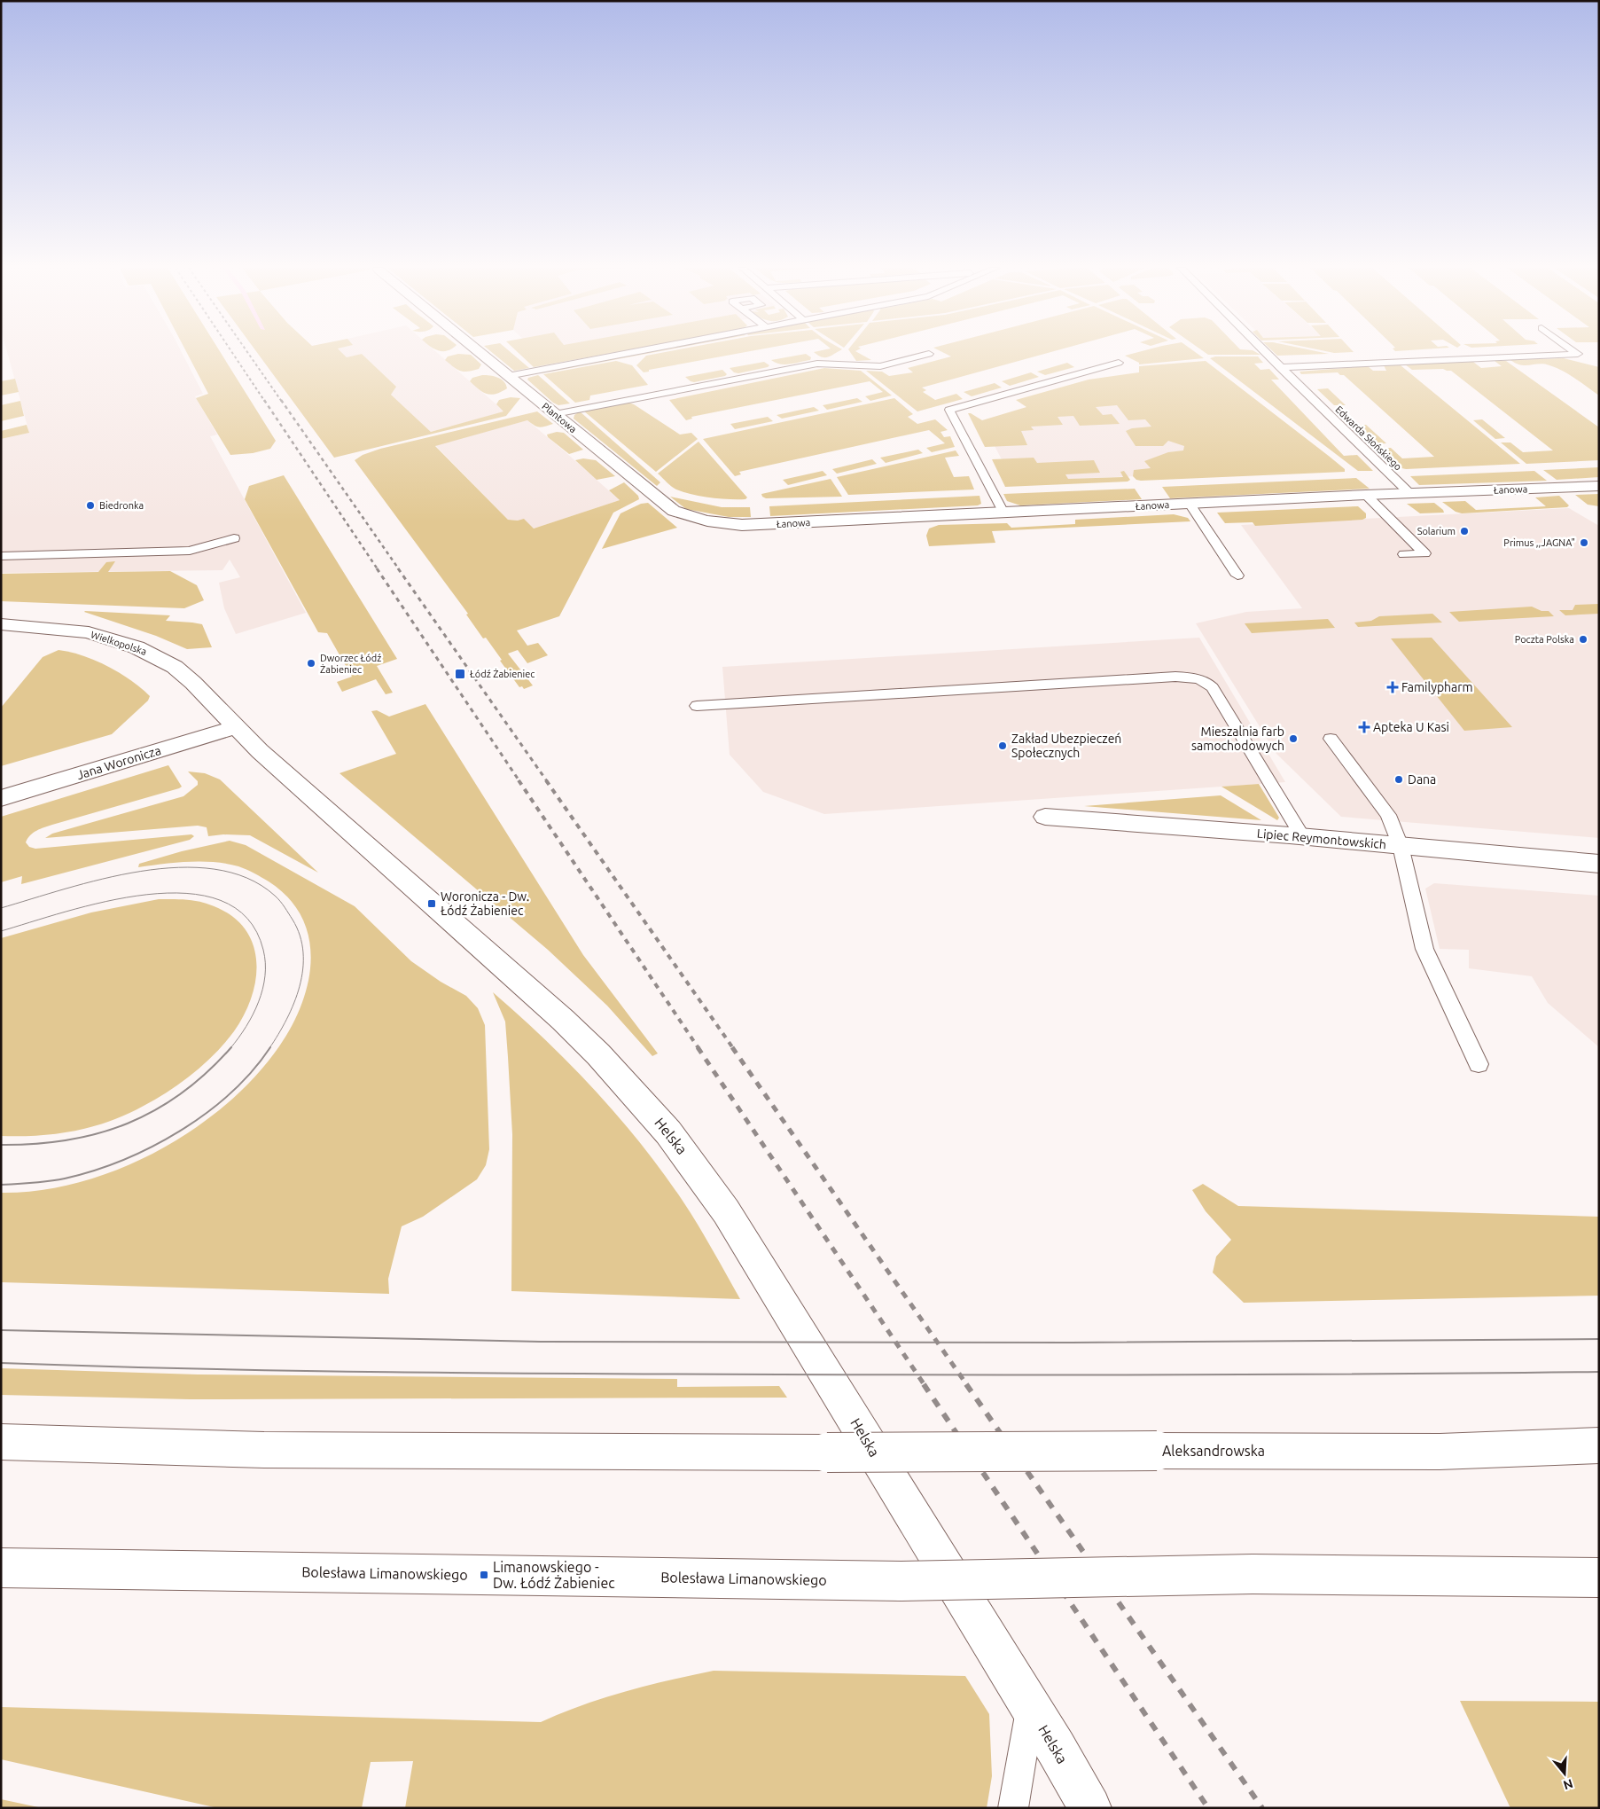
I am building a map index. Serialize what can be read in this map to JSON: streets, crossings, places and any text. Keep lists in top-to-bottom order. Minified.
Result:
{"streets":{"street":["Plantowa","Łanowa","Wielkopolska","Jana Woronicza","Lipiec Reymontowskich","Helska","Aleksandrowska","Bolesława Limanowskiego"],"lane":["Edwarda Słońskiego"]},"crossings":[["Plantowa","Łanowa"],["Edwarda Słońskiego","Łanowa"],["Wielkopolska","Jana Woronicza"],["Wielkopolska","Helska"]],"places":{"other":["Biedronka","Solarium","Primus ,,JAGNA\"","Poczta Polska","Dworzec Łódź Żabieniec","Mieszalnia farb samochodowych","Zakład Ubezpieczeń Społecznych","Dana"],"transit":["Łódź Żabieniec","Woronicza - Dw. Łódź Żabieniec","Limanowskiego - Dw. Łódź Żabieniec"],"health":["Familypharm","Apteka U Kasi"]},"north":"bottom"}
